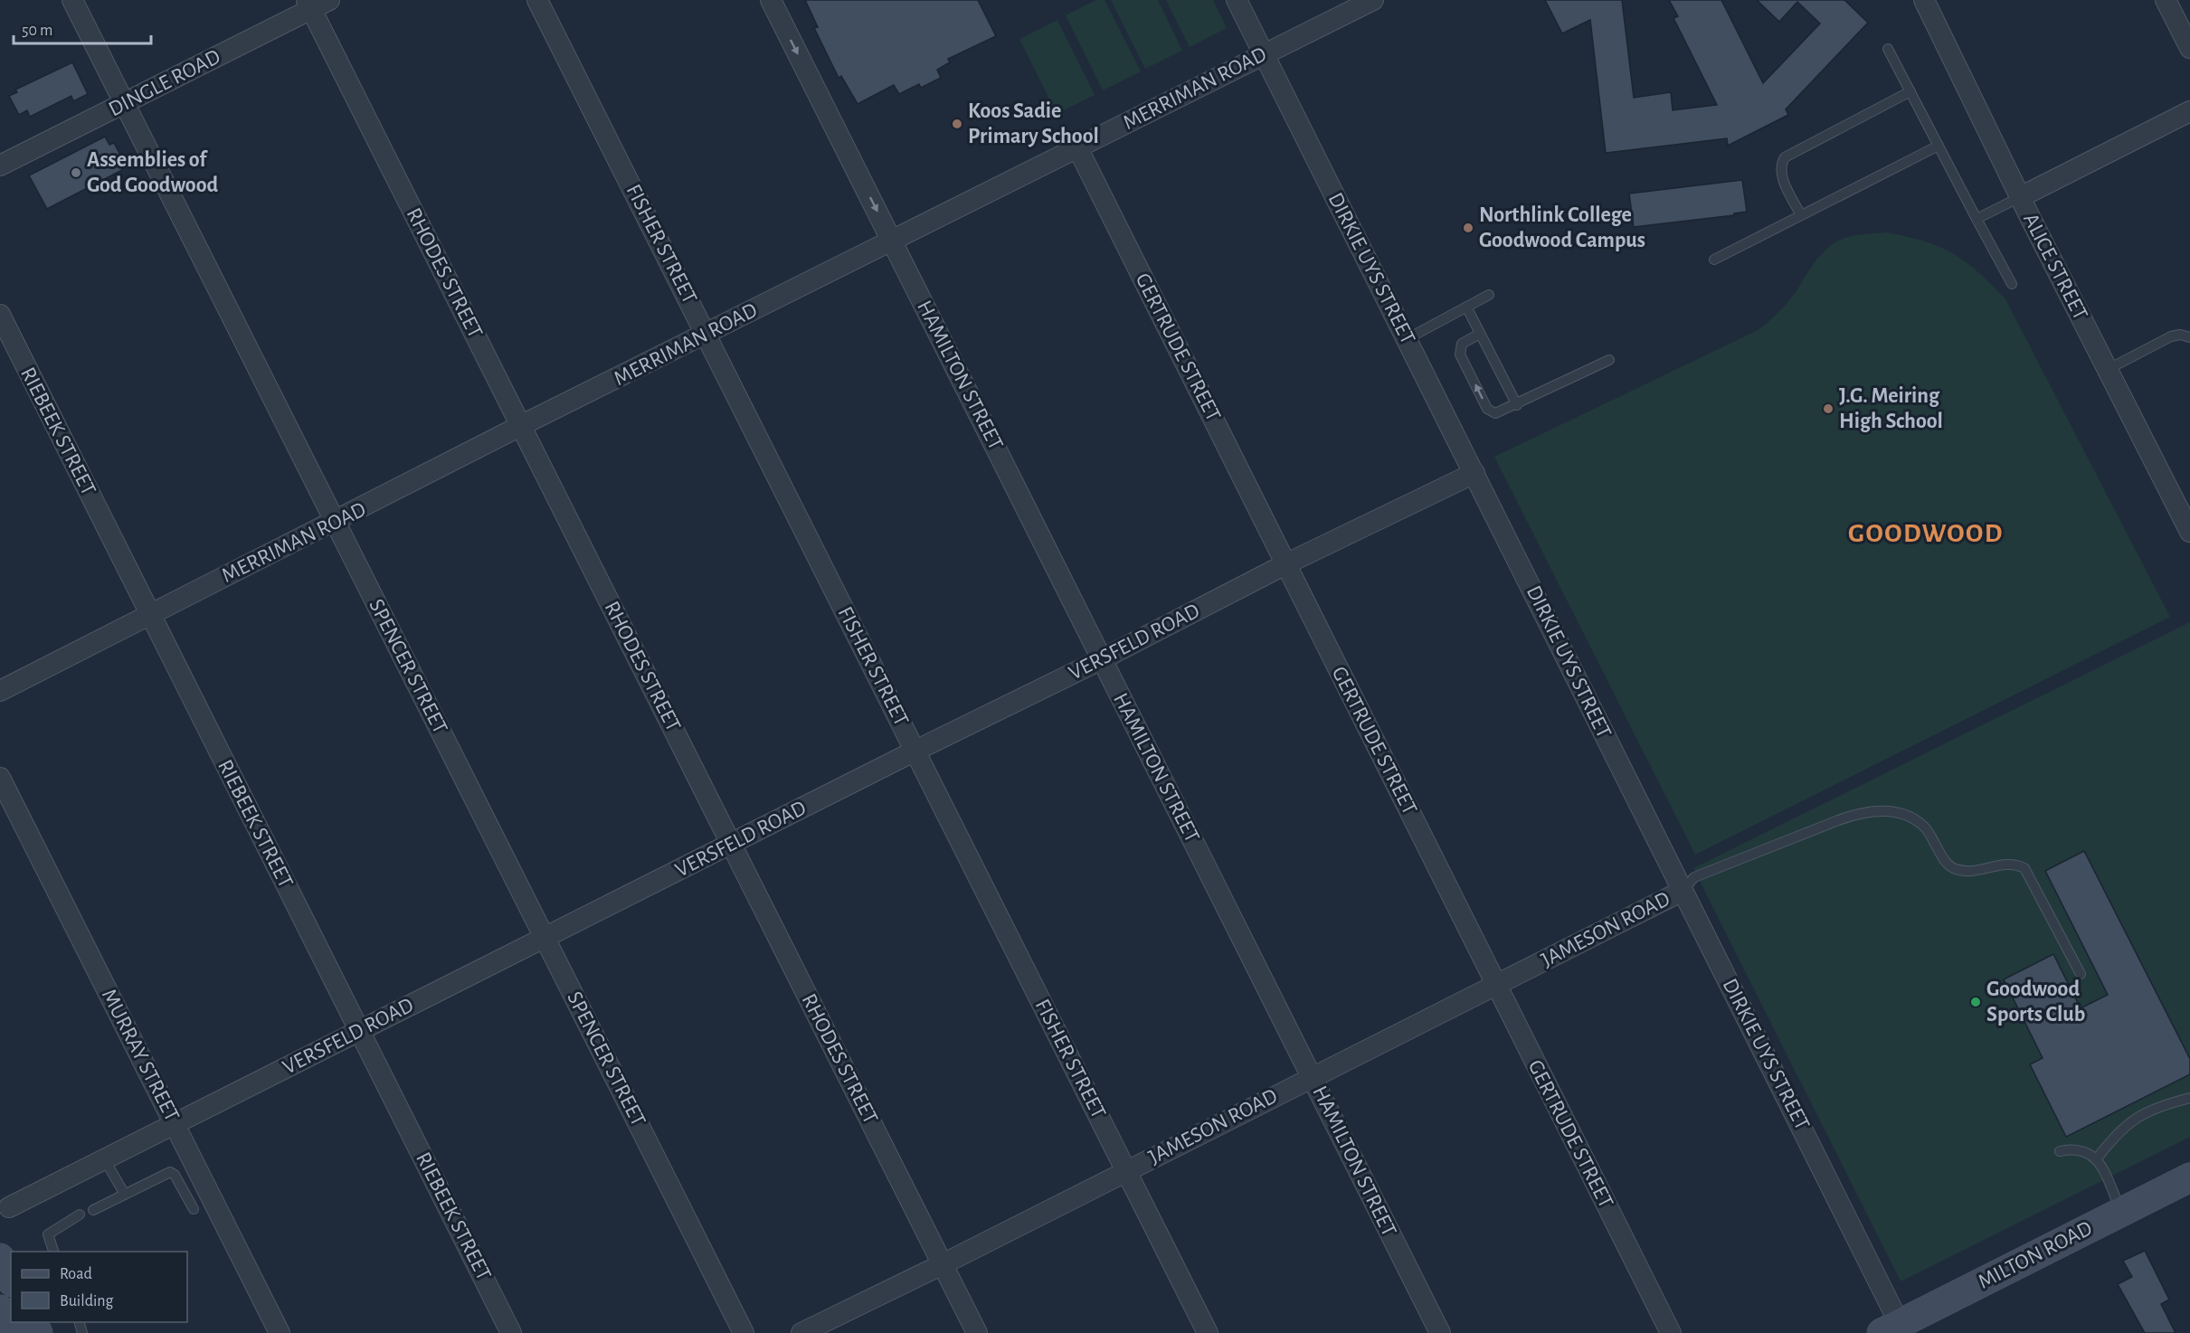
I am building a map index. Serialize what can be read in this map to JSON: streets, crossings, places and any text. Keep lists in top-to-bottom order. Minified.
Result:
{"streets":{"street":["DINGLE ROAD","MERRIMAN ROAD","FISHER STREET","ALICE STREET","DIRKIE UYS STREET","RHODES STREET","GERTRUDE STREET","HAMILTON STREET","RIEBEEK STREET","VERSFELD ROAD","SPENCER STREET","JAMESON ROAD","MURRAY STREET","MILTON ROAD"]},"crossings":[["DINGLE ROAD","RHODES STREET"],["DINGLE ROAD","SPENCER STREET"],["MERRIMAN ROAD","FISHER STREET"],["MERRIMAN ROAD","DIRKIE UYS STREET"],["MERRIMAN ROAD","RHODES STREET"],["MERRIMAN ROAD","GERTRUDE STREET"],["MERRIMAN ROAD","HAMILTON STREET"],["MERRIMAN ROAD","RIEBEEK STREET"],["MERRIMAN ROAD","SPENCER STREET"],["FISHER STREET","VERSFELD ROAD"],["FISHER STREET","JAMESON ROAD"],["DIRKIE UYS STREET","VERSFELD ROAD"],["DIRKIE UYS STREET","JAMESON ROAD"],["DIRKIE UYS STREET","MILTON ROAD"],["RHODES STREET","VERSFELD ROAD"],["RHODES STREET","JAMESON ROAD"],["GERTRUDE STREET","VERSFELD ROAD"],["GERTRUDE STREET","JAMESON ROAD"],["HAMILTON STREET","VERSFELD ROAD"],["HAMILTON STREET","JAMESON ROAD"],["RIEBEEK STREET","VERSFELD ROAD"],["VERSFELD ROAD","SPENCER STREET"],["VERSFELD ROAD","MURRAY STREET"]],"districts":["GOODWOOD"],"places":["Koos Sadie Primary School","Assemblies of God Goodwood","Northlink College Goodwood Campus","J.G. Meiring High School","Goodwood Sports Club"],"legend":["Road","Building"],"scale_bar":"50 m"}
